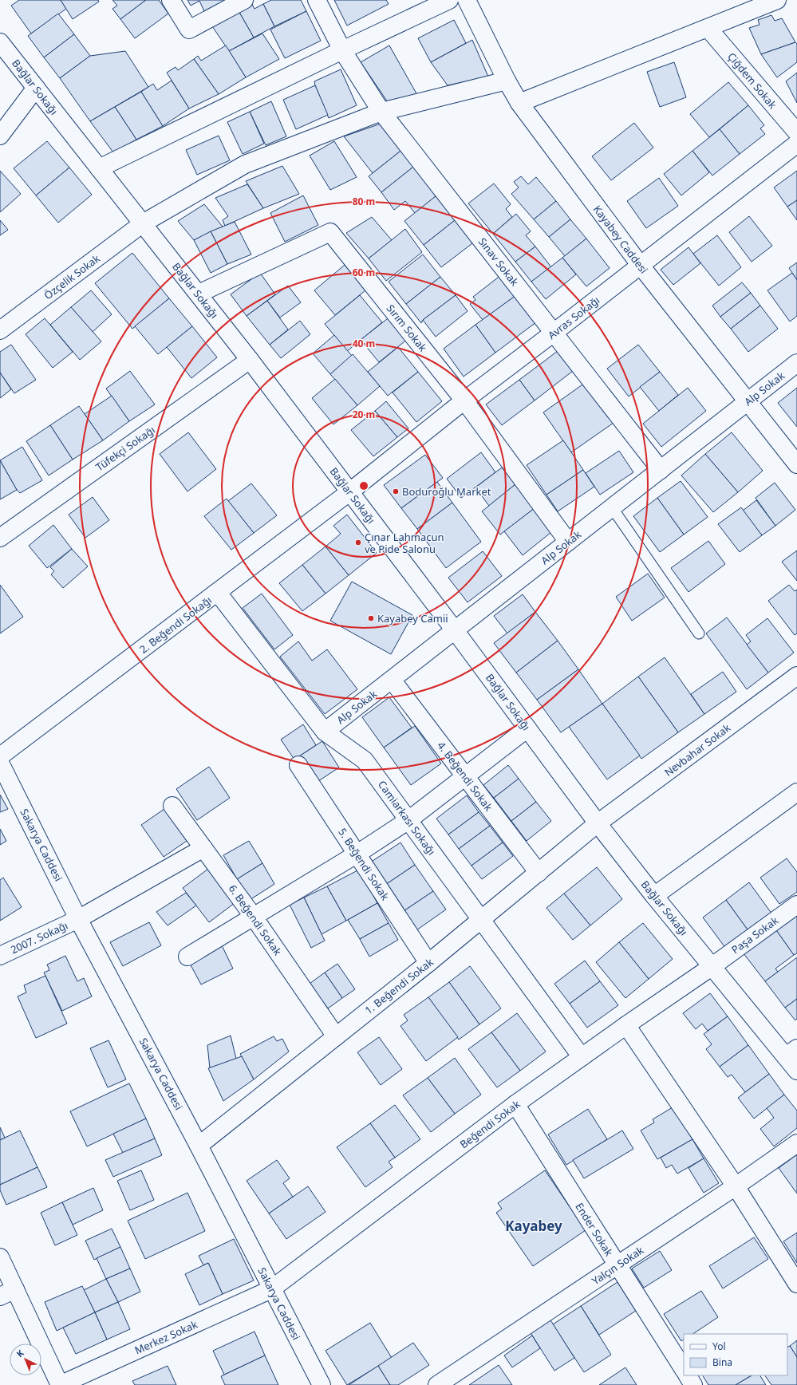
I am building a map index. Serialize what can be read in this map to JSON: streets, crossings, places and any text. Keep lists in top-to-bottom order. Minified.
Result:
{"streets":{"street":["Çiğdem Sokak","Bağlar Sokağı","Kayabey Caddesi","Sınav Sokak","Özçelik Sokak","Avras Sokağı","Sırım Sokak","Alp Sokak","Tüfekçi Sokağı","2. Beğendi Sokağı","Nevbahar Sokak","4. Beğendi Sokak","Camiarkası Sokağı","Sakarya Caddesi","5. Beğendi Sokak","6. Beğendi Sokak","Paşa Sokak","2007. Sokağı","1. Beğendi Sokak","Beğendi Sokak","Ender Sokak","Yalçın Sokak","Merkez Sokak"]},"crossings":[["Bağlar Sokağı","Özçelik Sokak"],["Bağlar Sokağı","Avras Sokağı"],["Bağlar Sokağı","Sırım Sokak"],["Bağlar Sokağı","Alp Sokak"],["Bağlar Sokağı","Tüfekçi Sokağı"],["Bağlar Sokağı","2. Beğendi Sokağı"],["Bağlar Sokağı","Nevbahar Sokak"],["Bağlar Sokağı","Paşa Sokak"],["Bağlar Sokağı","1. Beğendi Sokak"],["Bağlar Sokağı","Beğendi Sokak"],["Kayabey Caddesi","Özçelik Sokak"],["Kayabey Caddesi","Avras Sokağı"],["Kayabey Caddesi","Alp Sokak"],["Sınav Sokak","Özçelik Sokak"],["Sınav Sokak","Avras Sokağı"],["Sınav Sokak","Alp Sokak"],["Avras Sokağı","Sırım Sokak"],["Avras Sokağı","2. Beğendi Sokağı"],["Sırım Sokak","Alp Sokak"],["Alp Sokak","4. Beğendi Sokak"],["Alp Sokak","Camiarkası Sokağı"],["2. Beğendi Sokağı","Camiarkası Sokağı"],["Nevbahar Sokak","1. Beğendi Sokak"],["4. Beğendi Sokak","1. Beğendi Sokak"],["Camiarkası Sokağı","1. Beğendi Sokak"],["Camiarkası Sokağı","Beğendi Sokak"],["Sakarya Caddesi","2007. Sokağı"],["Sakarya Caddesi","1. Beğendi Sokak"],["Sakarya Caddesi","Beğendi Sokak"],["Sakarya Caddesi","Merkez Sokak"],["5. Beğendi Sokak","1. Beğendi Sokak"],["6. Beğendi Sokak","2007. Sokağı"],["6. Beğendi Sokak","1. Beğendi Sokak"],["Paşa Sokak","Beğendi Sokak"],["Beğendi Sokak","Ender Sokak"],["Beğendi Sokak","Merkez Sokak"],["Ender Sokak","Yalçın Sokak"]],"districts":["Kayabey"],"places":["Boduroğlu Market","Çınar Lahmacun ve Pide Salonu","Kayabey Camii"],"legend":["Yol","Bina"],"north":"top left","rings":["80 m","60 m","40 m","20 m"]}
